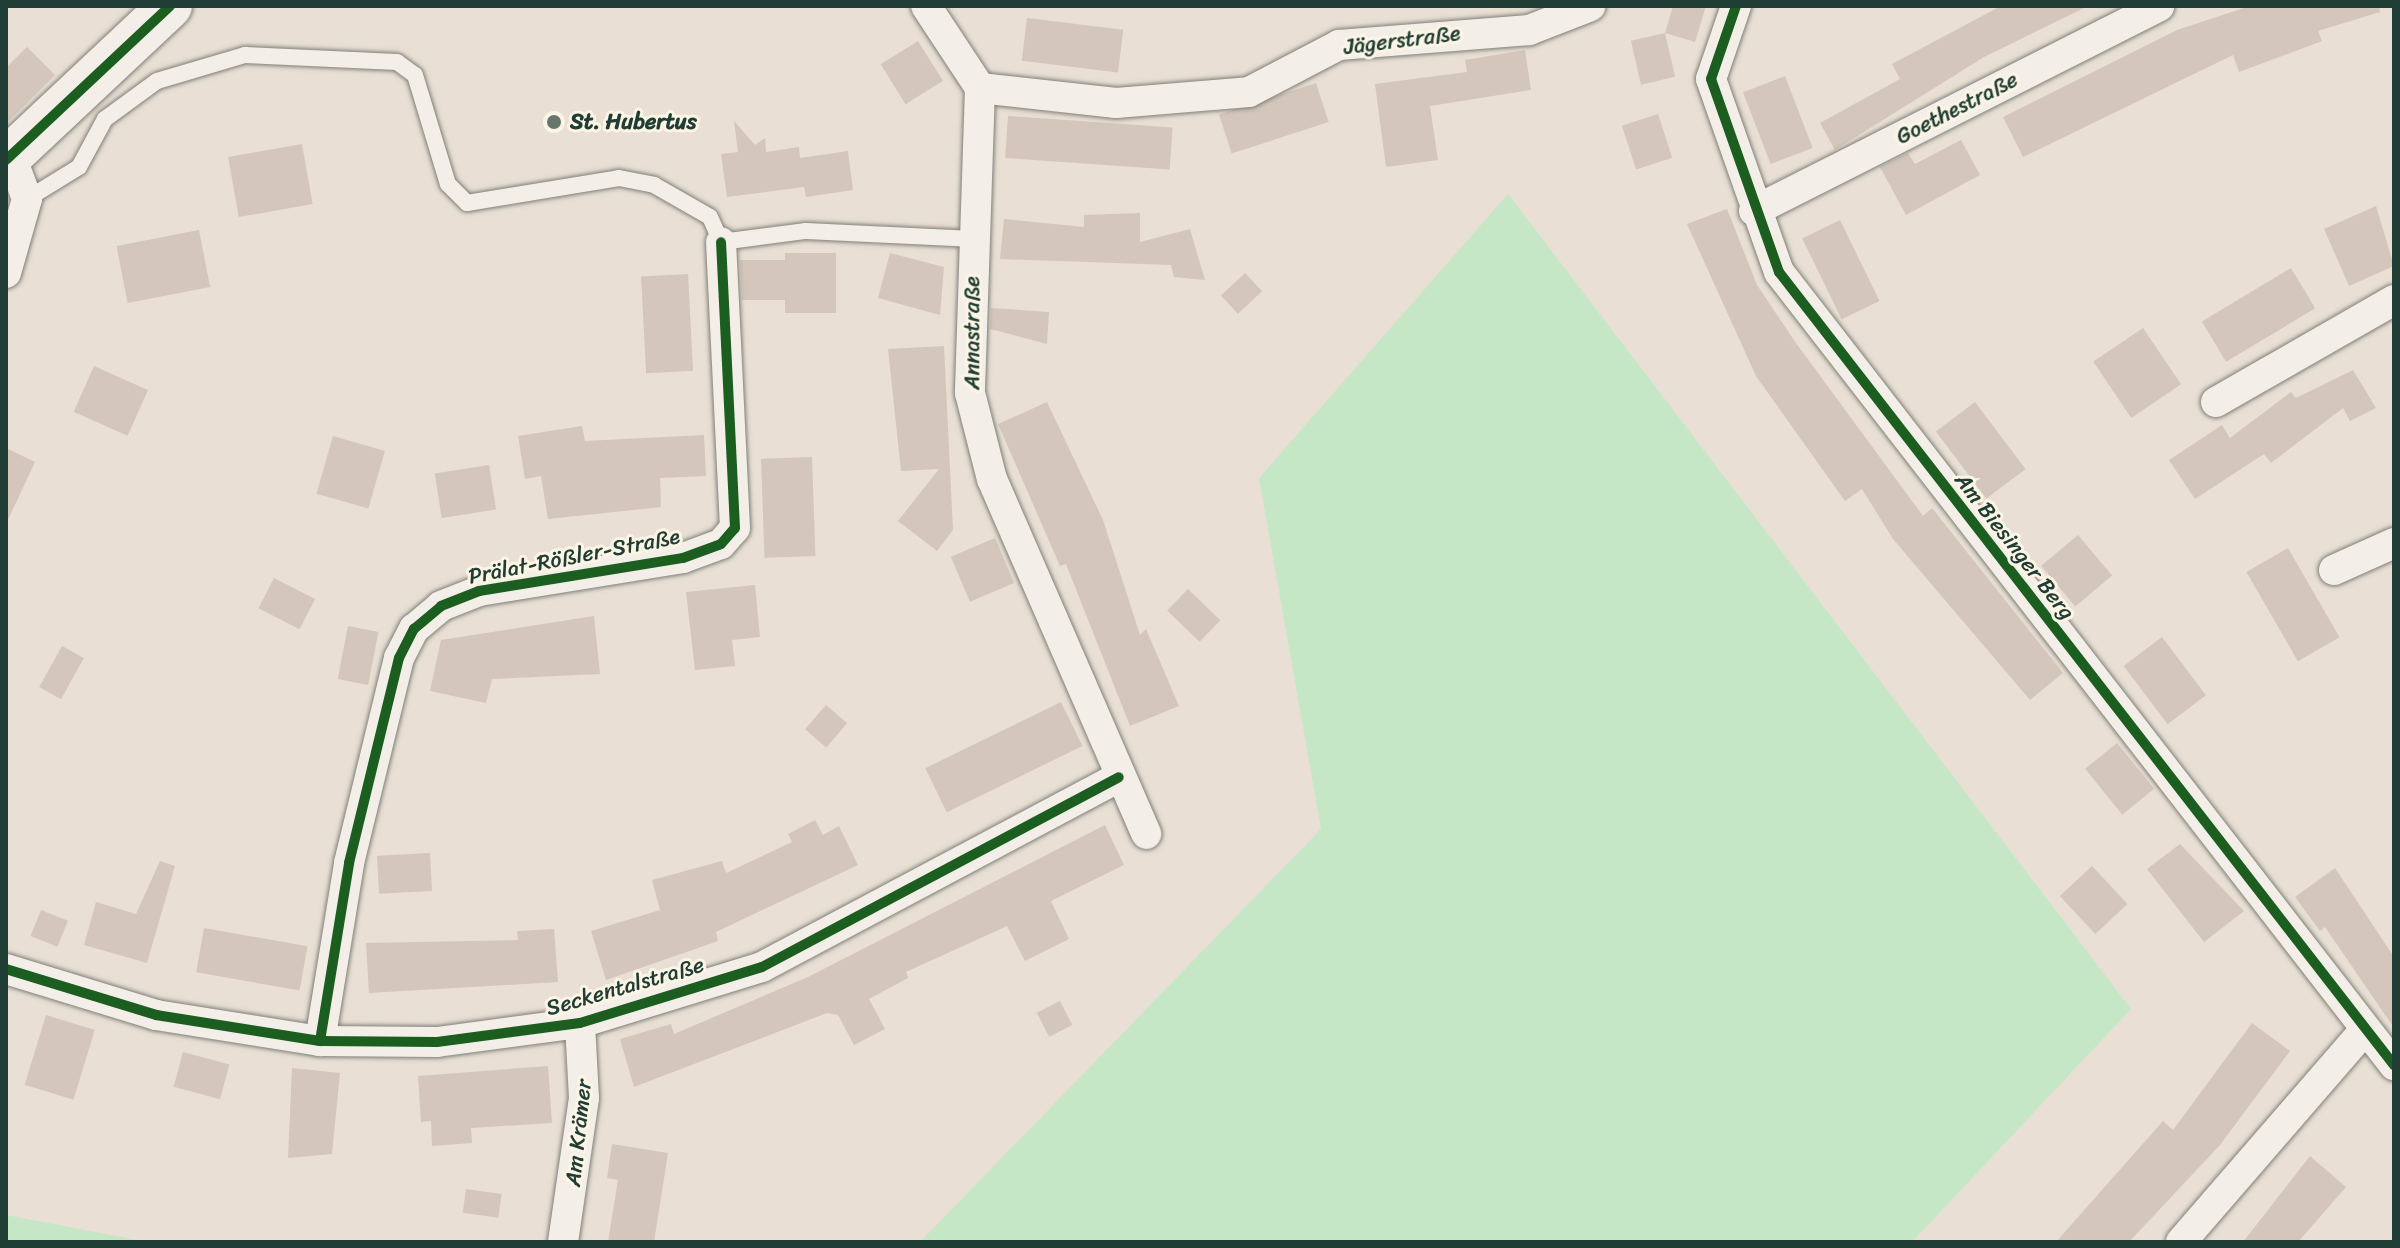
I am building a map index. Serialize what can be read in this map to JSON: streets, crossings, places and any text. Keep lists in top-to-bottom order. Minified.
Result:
{"streets":{"street":["Jägerstraße","Goethestraße","Annastraße","Am Biesinger Berg","Prälat-Rößler-Straße","Seckentalstraße","Am Krämer"]},"crossings":[["Jägerstraße","Annastraße"],["Goethestraße","Am Biesinger Berg"],["Annastraße","Seckentalstraße"],["Prälat-Rößler-Straße","Seckentalstraße"],["Seckentalstraße","Am Krämer"]],"places":["St. Hubertus"]}
